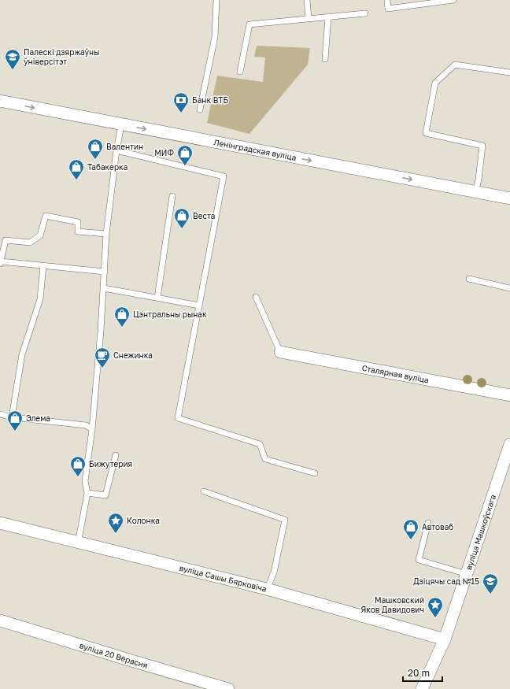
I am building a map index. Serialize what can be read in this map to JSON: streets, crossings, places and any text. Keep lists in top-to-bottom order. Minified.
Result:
{"streets":{"street":["Ленінградская вуліца","Сталярная вуліца","вуліца Машкоўскага","вуліца Сашы Бярковіча","вуліца 20 Верасня"]},"crossings":[["вуліца Машкоўскага","вуліца Сашы Бярковіча"]],"one_way":["Ленінградская вуліца"],"places":{"school or university":["Палескі дзяржаўны ўніверсітэт","Дзіцячы сад №15"],"bank":["Банк ВТБ"],"shop":["Валентин","МИФ","Табакерка","Веста","Цэнтральны рынак","Элема","Бижутерия","Автоваб"],"cafe":["Снежинка"],"place":["Колонка","Машковский Яков Давидович"]},"scale_bar":"20 m"}
